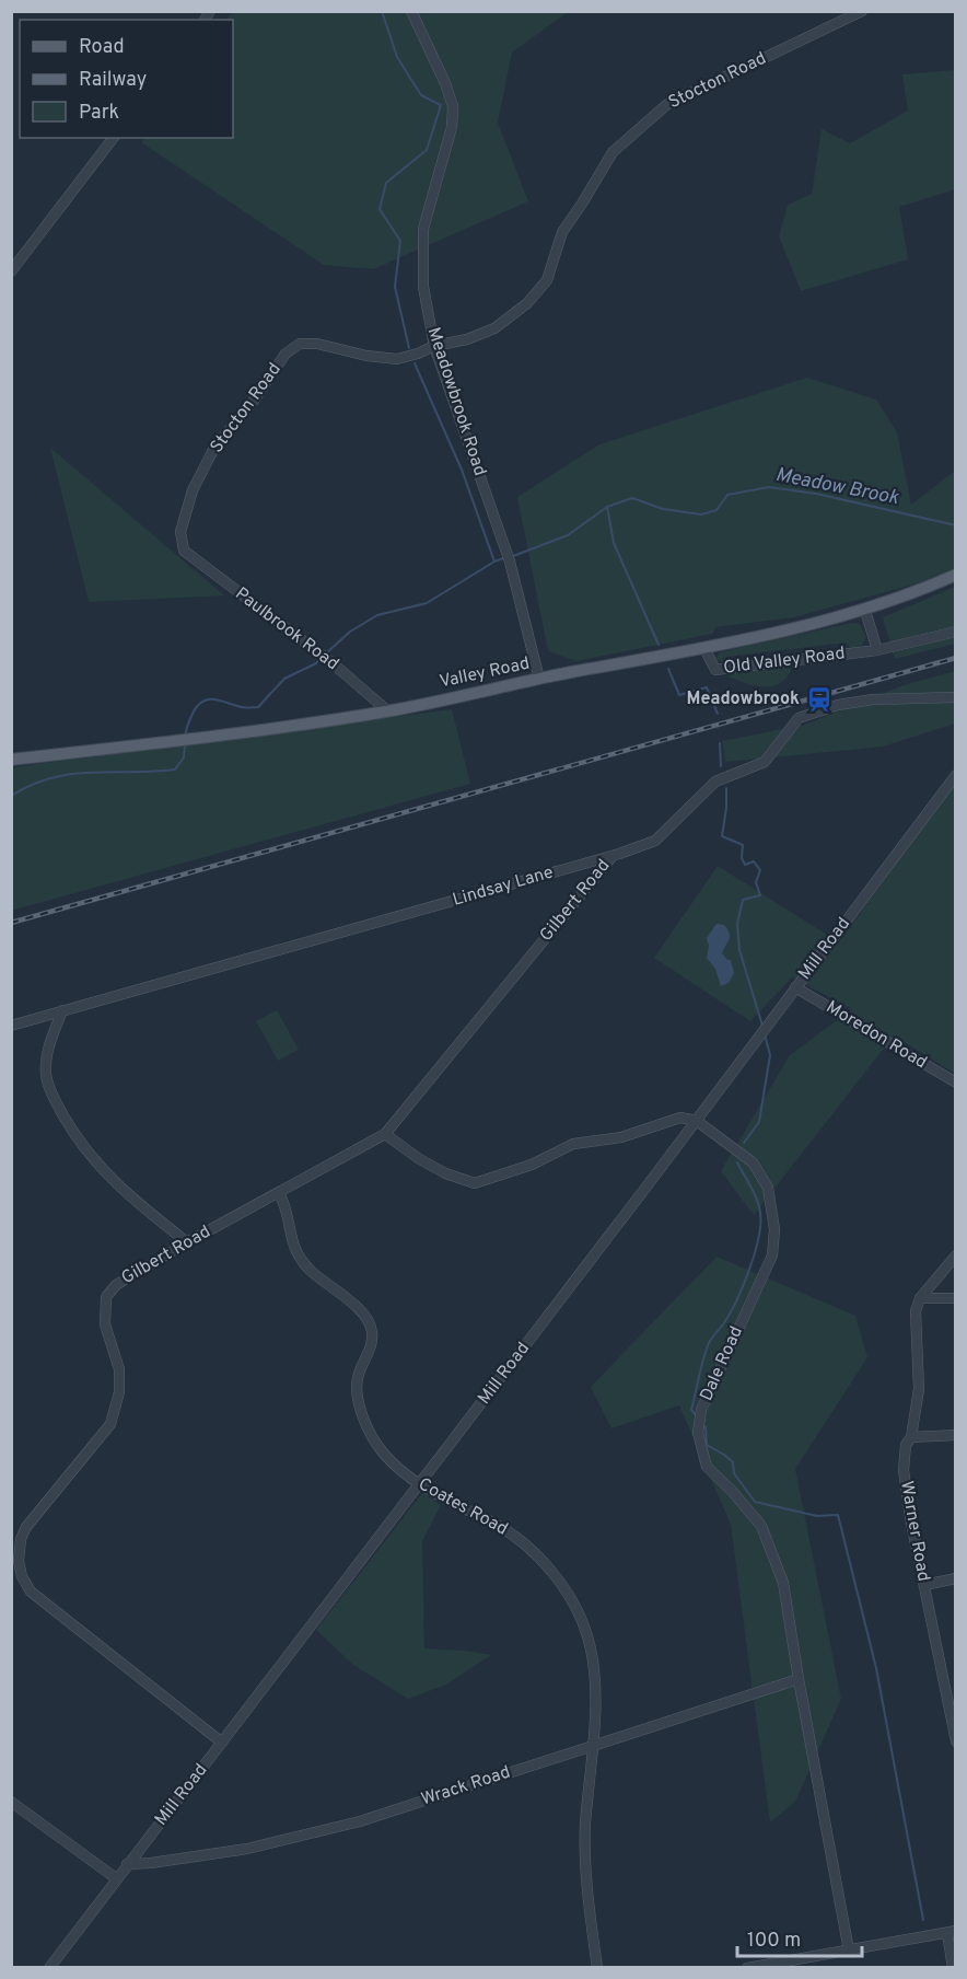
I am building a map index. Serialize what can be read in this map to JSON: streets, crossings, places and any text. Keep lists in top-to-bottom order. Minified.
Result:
{"streets":{"main road":["Valley Road"],"street":["Stocton Road","Meadowbrook Road","Paulbrook Road","Old Valley Road","Lindsay Lane","Gilbert Road","Mill Road","Moredon Road","Dale Road","Coates Road","Warner Road","Wrack Road"]},"crossings":[["Stocton Road","Meadowbrook Road"],["Stocton Road","Paulbrook Road"],["Meadowbrook Road","Valley Road"],["Paulbrook Road","Valley Road"],["Old Valley Road","Valley Road"],["Lindsay Lane","Gilbert Road"],["Gilbert Road","Mill Road"],["Gilbert Road","Coates Road"],["Mill Road","Moredon Road"],["Mill Road","Dale Road"],["Mill Road","Coates Road"],["Mill Road","Wrack Road"],["Dale Road","Wrack Road"],["Coates Road","Wrack Road"]],"water":["Meadow Brook"],"places":{"station":["Meadowbrook"]},"legend":["Road","Railway","Park"],"scale_bar":"100 m"}
